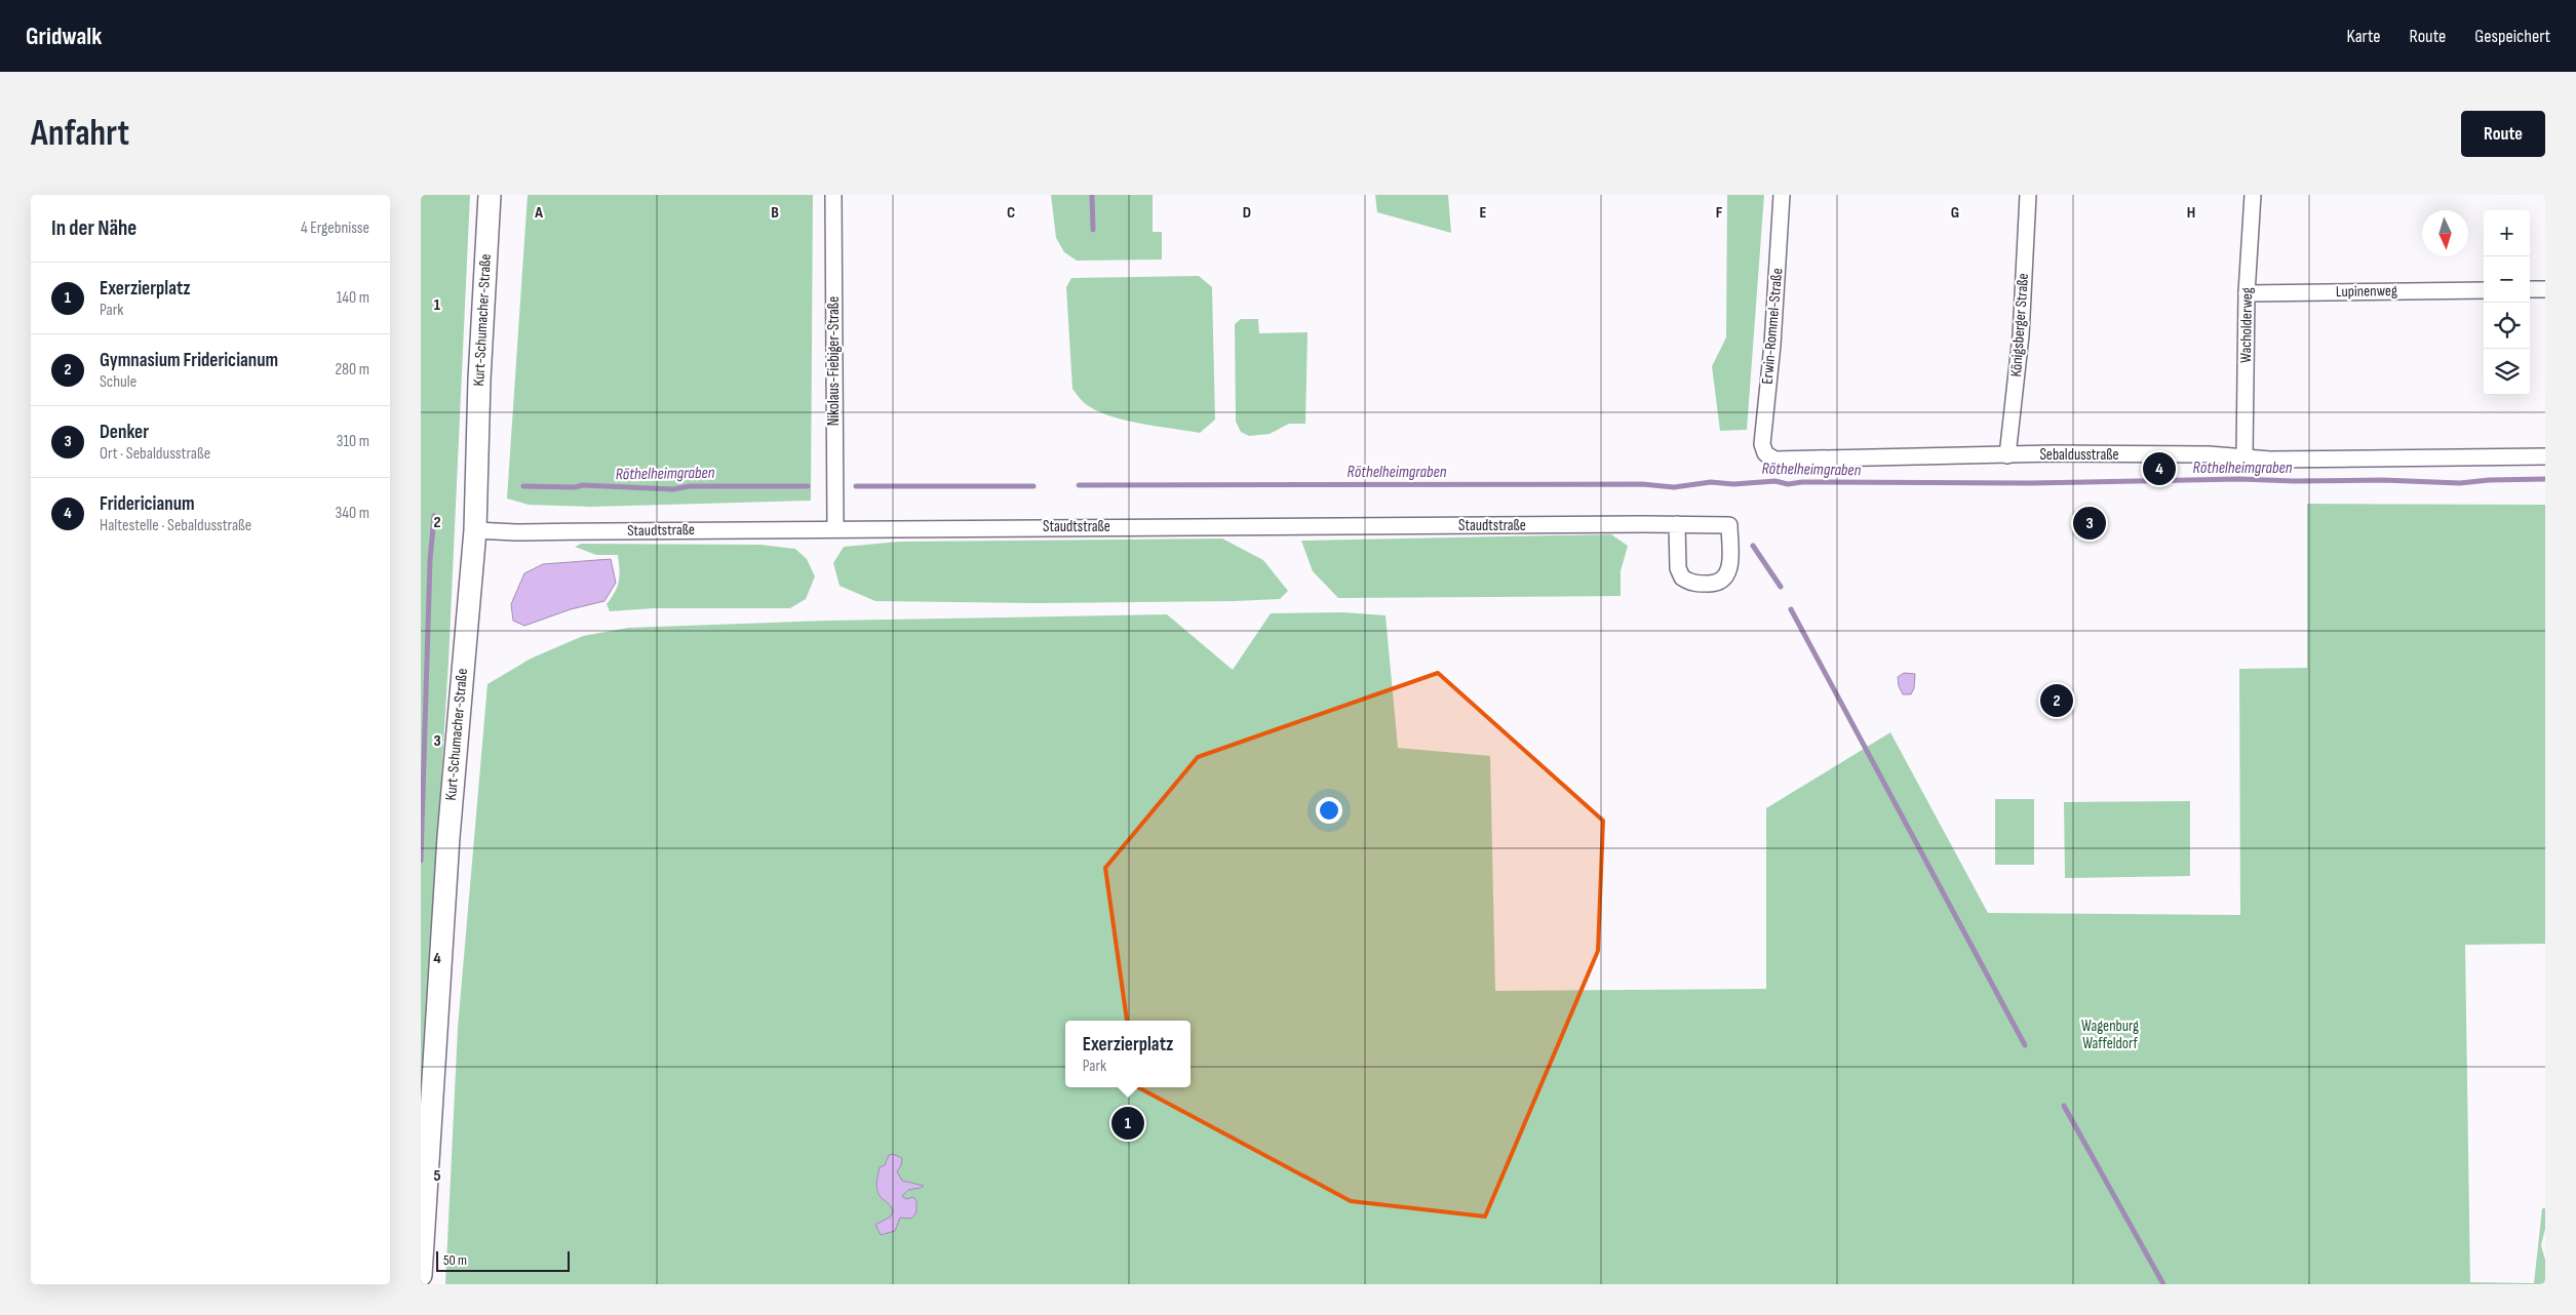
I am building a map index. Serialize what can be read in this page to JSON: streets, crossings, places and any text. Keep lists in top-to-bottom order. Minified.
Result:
{"streets":{"main road":["Kurt-Schumacher-Straße"],"street":["Lupinenweg","Königsberger Straße","Wacholderweg","Erwin-Rommel-Straße","Nikolaus-Fiebiger-Straße","Sebaldusstraße","Staudtstraße"]},"crossings":[["Lupinenweg","Wacholderweg"],["Kurt-Schumacher-Straße","Staudtstraße"],["Königsberger Straße","Sebaldusstraße"],["Wacholderweg","Sebaldusstraße"],["Erwin-Rommel-Straße","Sebaldusstraße"],["Nikolaus-Fiebiger-Straße","Staudtstraße"]],"water":["Röthelheimgraben"],"parks":["Wagenburg Waffeldorf"],"scale_bar":"50 m","north":"bottom","page":{"header":"Gridwalk","nav":["Karte","Route","Gespeichert"],"buttons":"Route","title":"Anfahrt","heading":["In der Nähe","4 Ergebnisse"],"map_buttons":["+","−"],"list":[{"mark":"1","name":"Exerzierplatz","note":"Park","value":"140 m"},{"mark":"2","name":"Gymnasium Fridericianum","note":"Schule","value":"280 m"},{"mark":"3","name":"Denker","note":"Ort · Sebaldusstraße","value":"310 m"},{"mark":"4","name":"Fridericianum","note":"Haltestelle · Sebaldusstraße","value":"340 m"}],"pins":["4","3","2","1"],"popup":["Exerzierplatz","Park"],"scale":"50 m"},"grid":{"columns":["A","B","C","D","E","F","G","H"],"rows":["1","2","3","4","5"]}}
